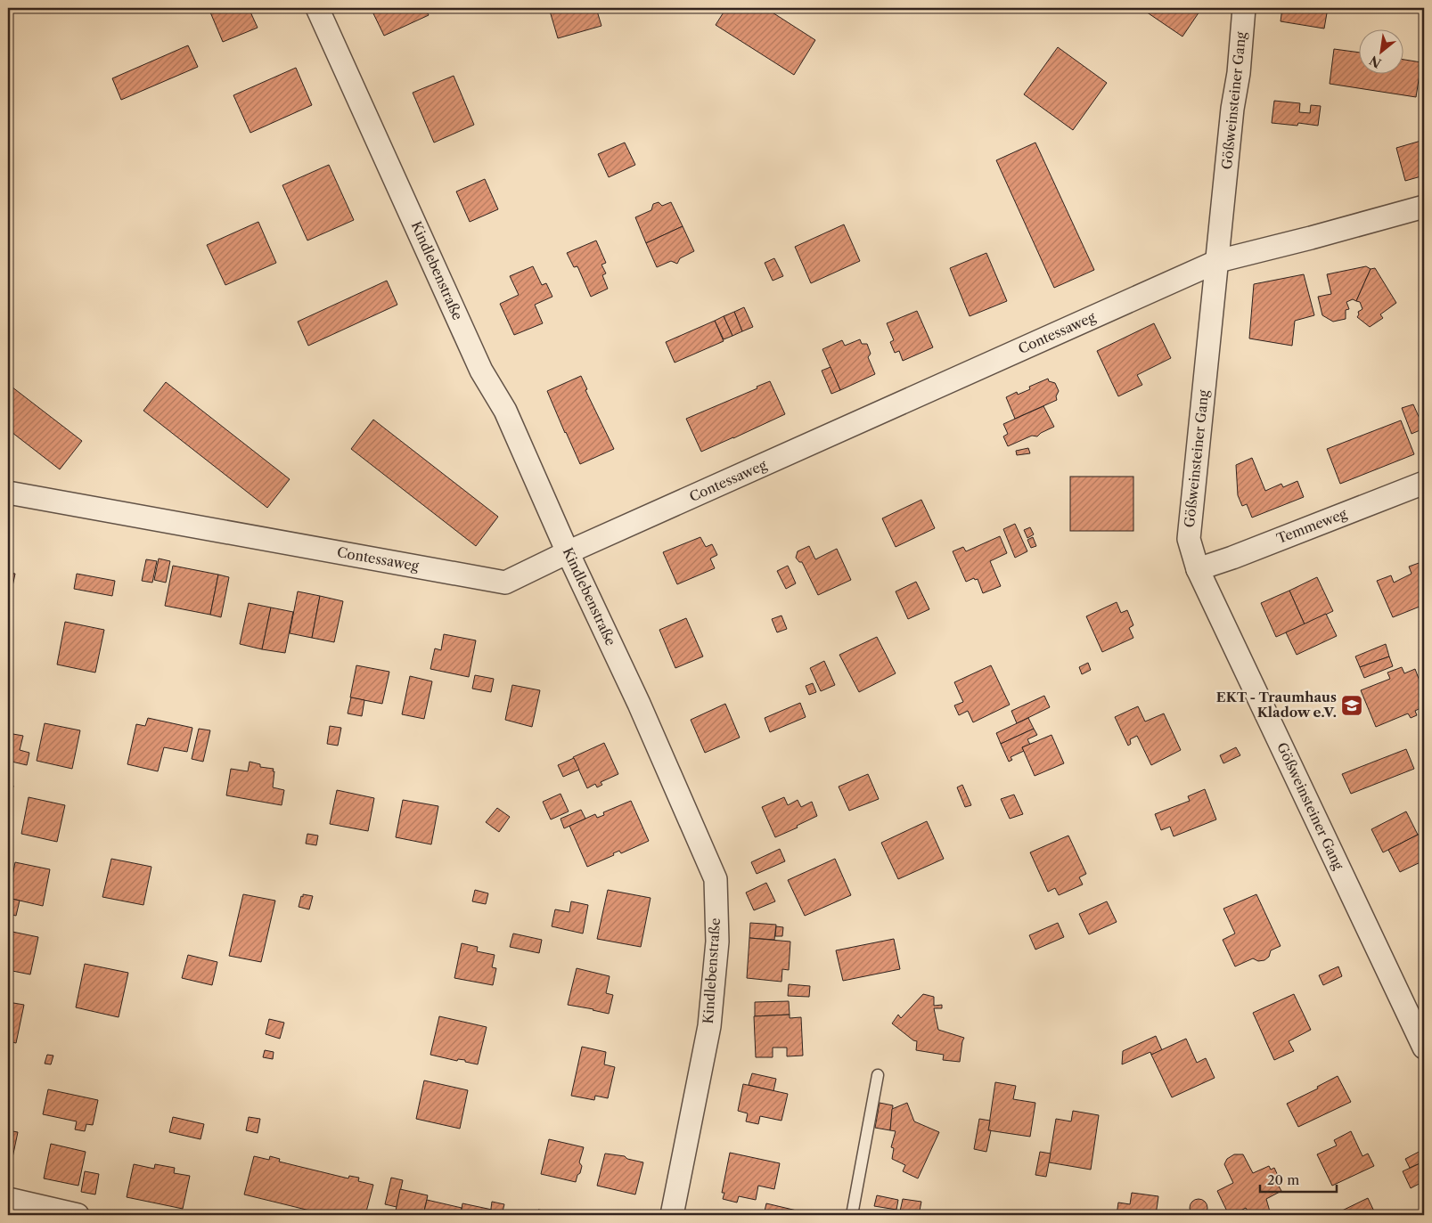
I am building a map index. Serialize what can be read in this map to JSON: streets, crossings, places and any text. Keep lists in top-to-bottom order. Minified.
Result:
{"streets":{"street":["Gößweinsteiner Gang","Kindlebenstraße","Contessaweg","Temmeweg"]},"crossings":[["Gößweinsteiner Gang","Contessaweg"],["Gößweinsteiner Gang","Temmeweg"],["Kindlebenstraße","Contessaweg"]],"places":{"school or university":["EKT - Traumhaus Kladow e.V."]},"scale_bar":"20 m","north":"bottom left"}
